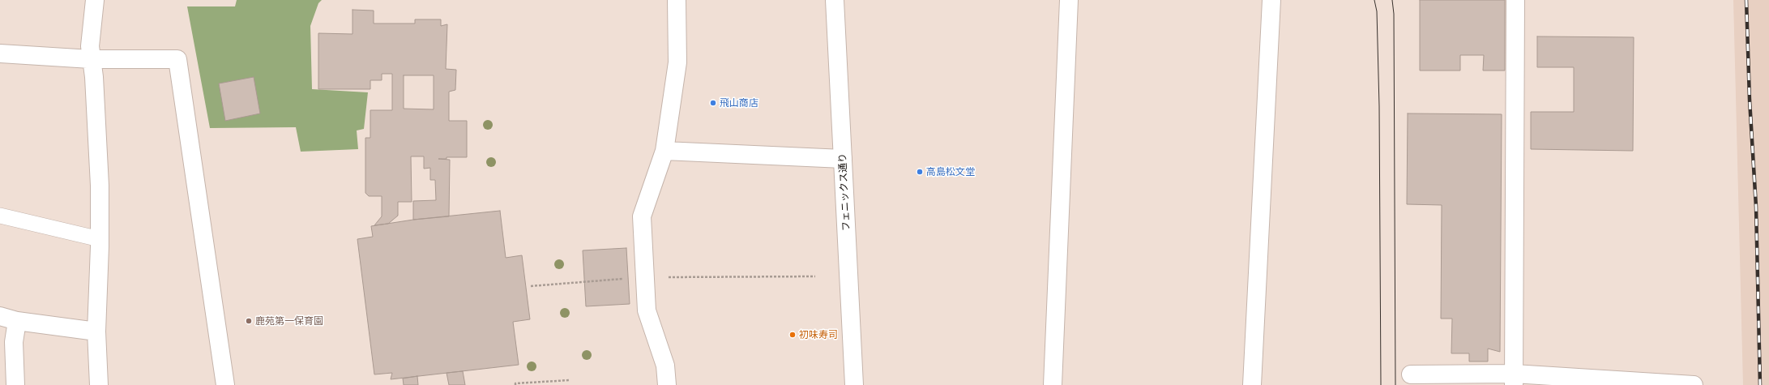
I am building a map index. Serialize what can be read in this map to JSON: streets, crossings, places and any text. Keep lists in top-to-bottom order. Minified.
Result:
{"streets":{"street":["フェニックス通り"]},"places":["飛山商店","高島松文堂","鹿苑第一保育園","初味寿司"]}
